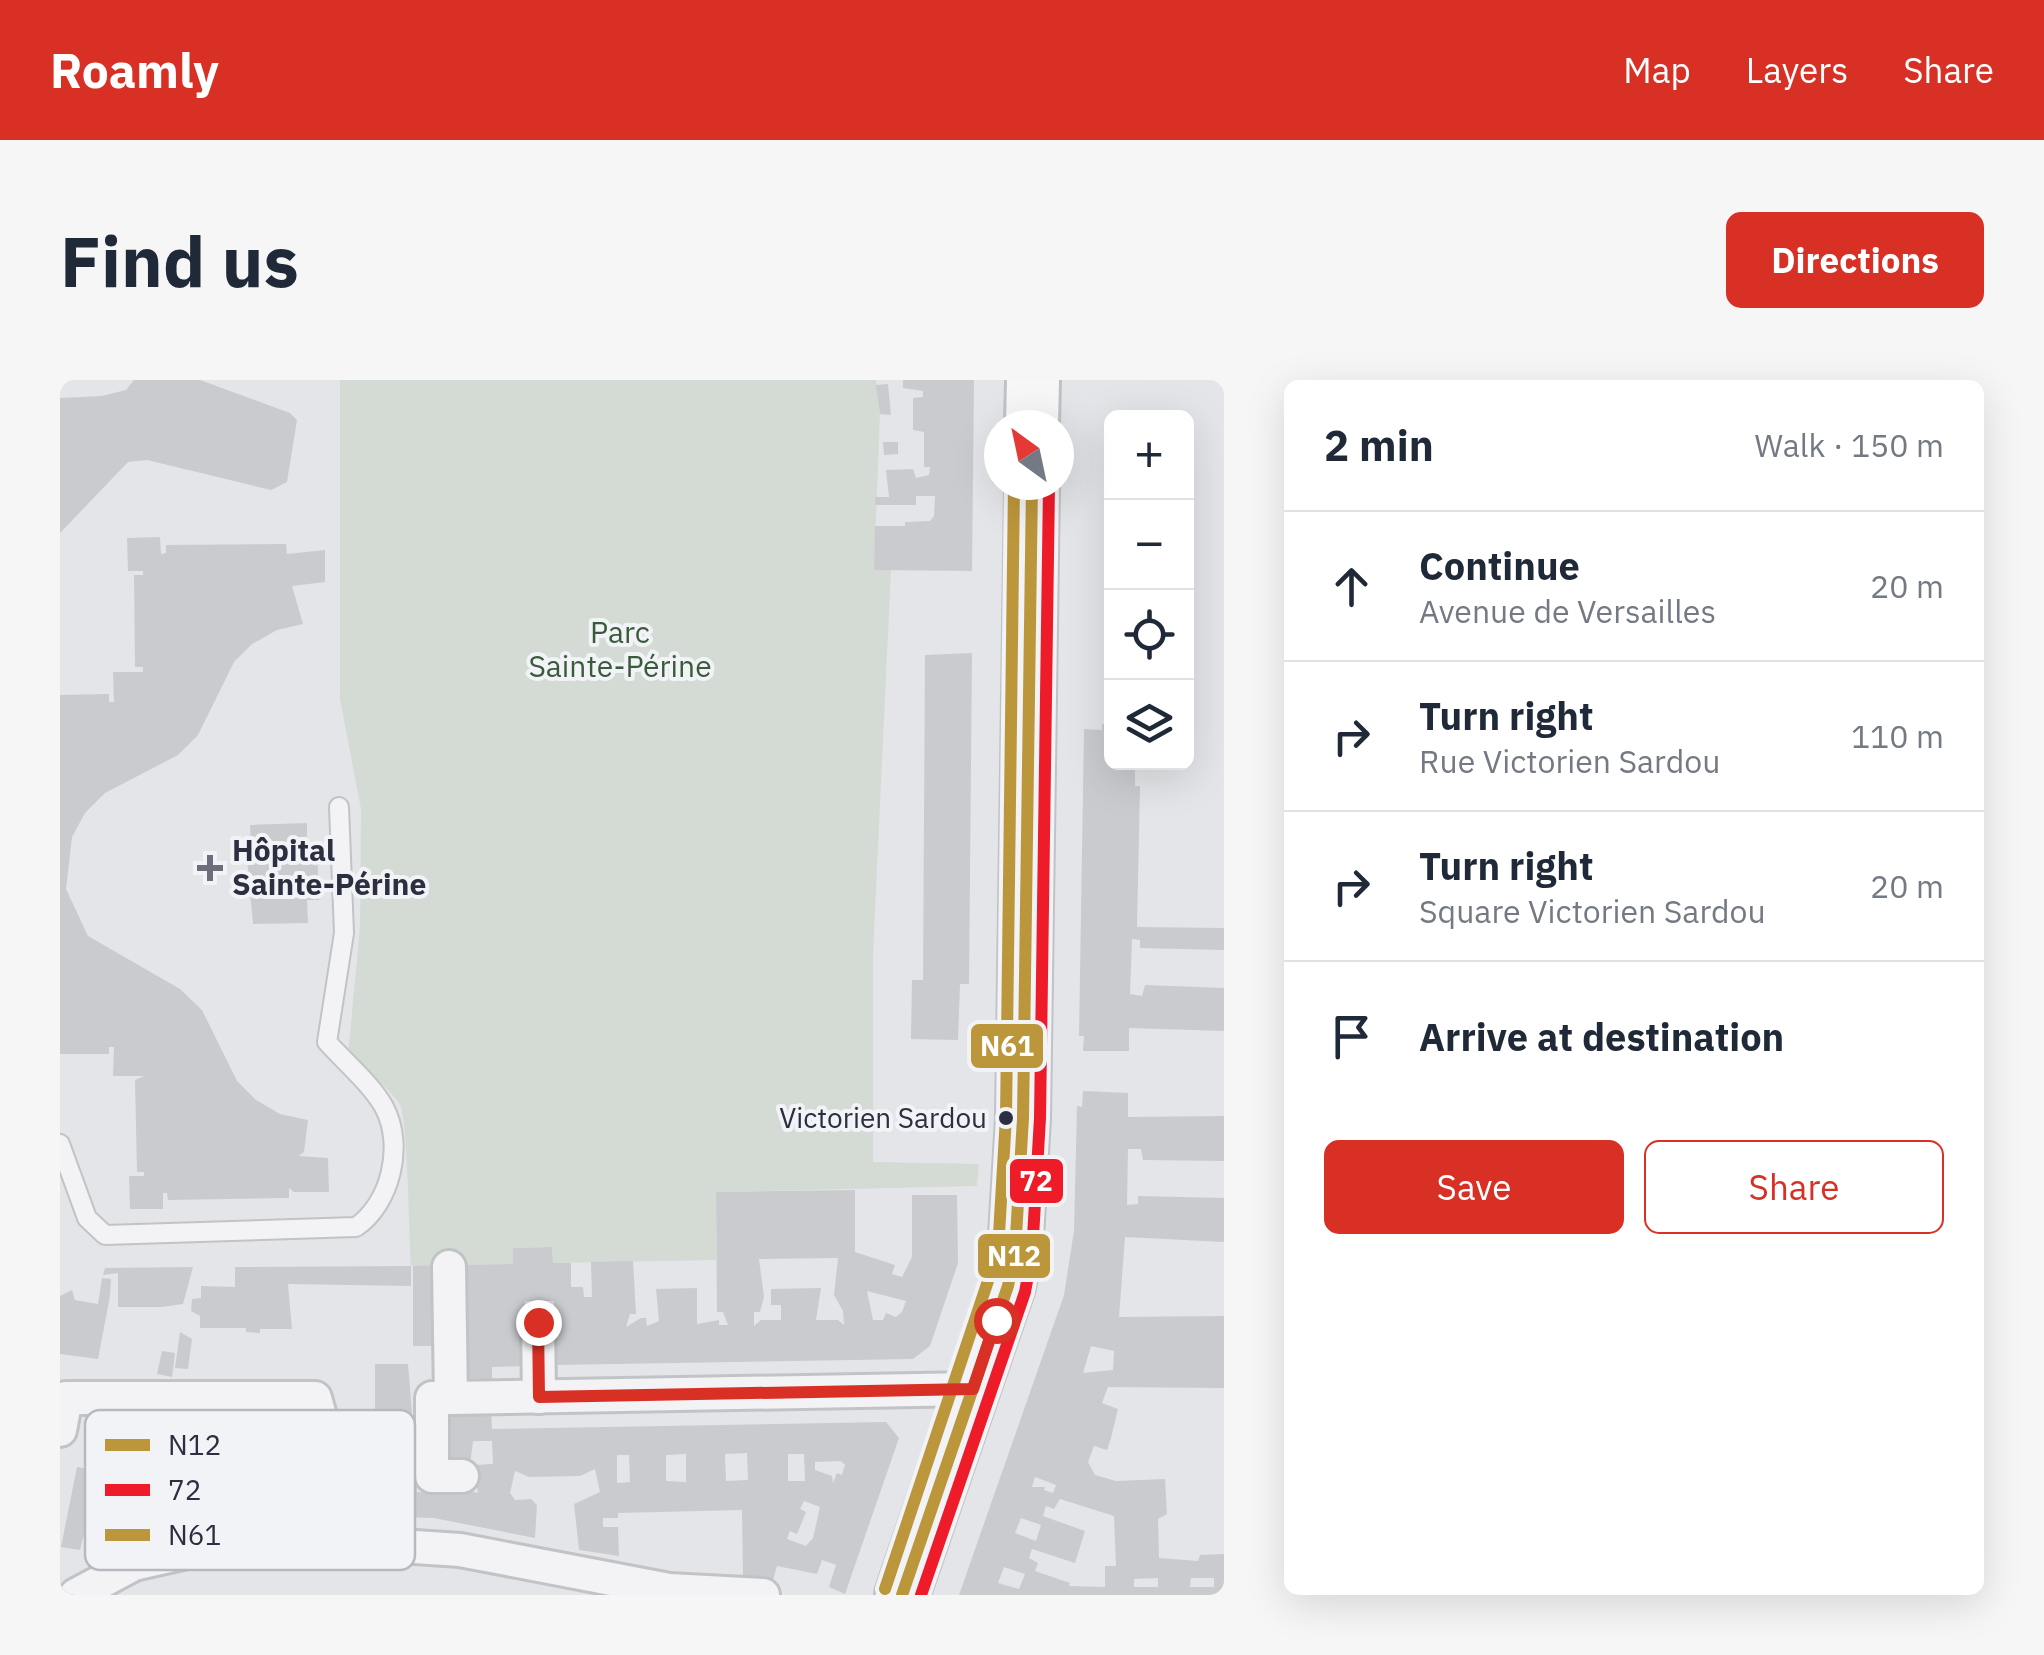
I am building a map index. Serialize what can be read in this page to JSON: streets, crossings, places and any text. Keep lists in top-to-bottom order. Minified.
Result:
{"parks":["Parc Sainte-Périne"],"places":{"health":["Hôpital Sainte-Périne"],"other":["Victorien Sardou"]},"lines":["transit line N12","transit line 72","transit line N61"],"legend":["N12","72","N61"],"north":"top left","page":{"header":"Roamly","nav":["Map","Layers","Share"],"buttons":["Directions",["Save","Share"]],"title":"Find us","heading":["2 min","Walk · 150 m"],"map_buttons":["+","−"],"list":[["Continue","Avenue de Versailles","20 m"],["Turn right","Rue Victorien Sardou","110 m"],["Turn right","Square Victorien Sardou","20 m"],"Arrive at destination"]}}
